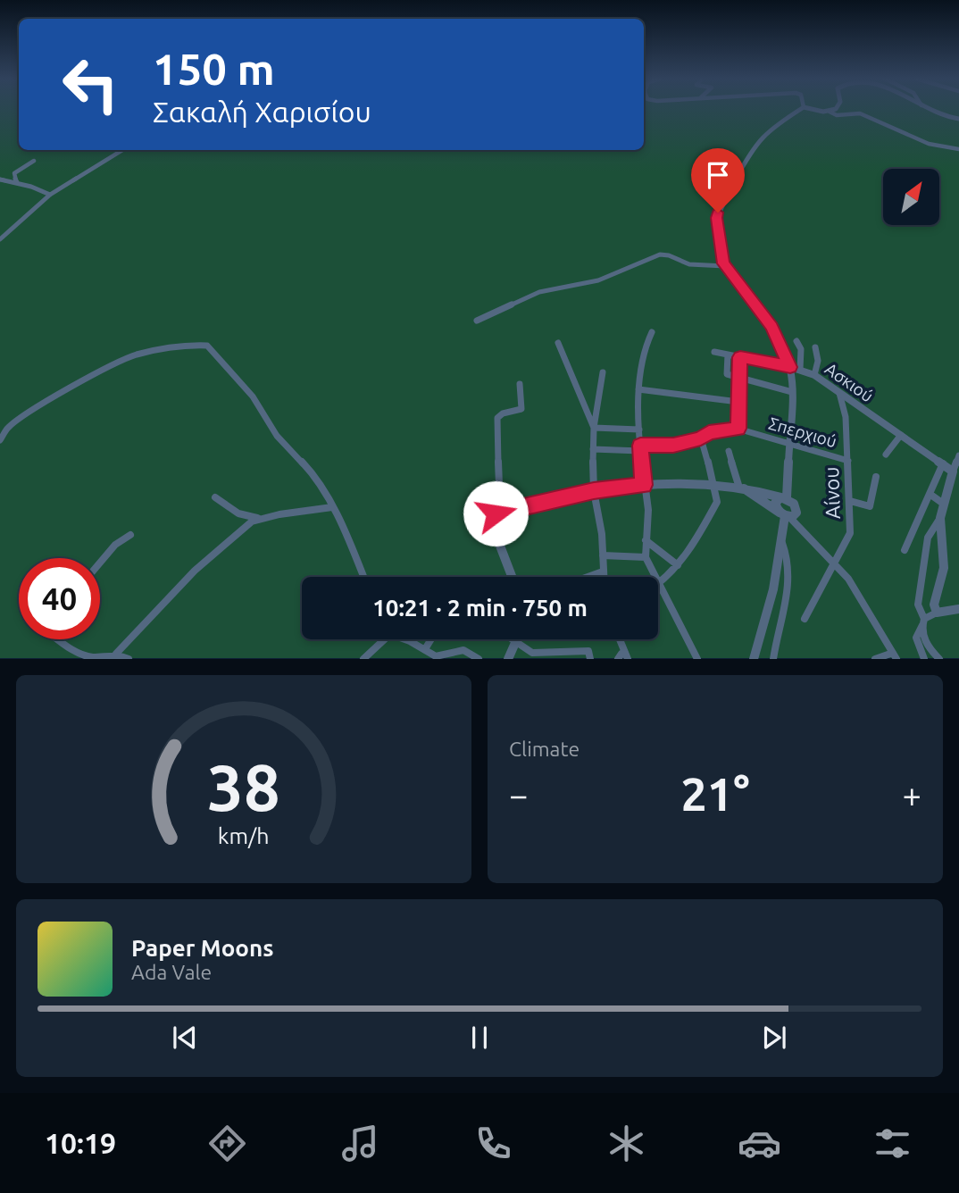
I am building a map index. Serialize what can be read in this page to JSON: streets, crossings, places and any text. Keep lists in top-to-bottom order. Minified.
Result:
{"streets":{"street":["Ασκιού","Σπερχιού","Αίνου"]},"crossings":[["Ασκιού","Αίνου"],["Σπερχιού","Αίνου"]],"north":"top right","page":{"turn":["150 m","Σακαλή Χαρισίου"],"limit":"40","trip":"10:21 · 2 min · 750 m","tile":"Climate","heat":["−","21°","+"],"song":["Paper Moons","Ada Vale"],"tabs":"10:19","gauge":["38","km/h"]}}
